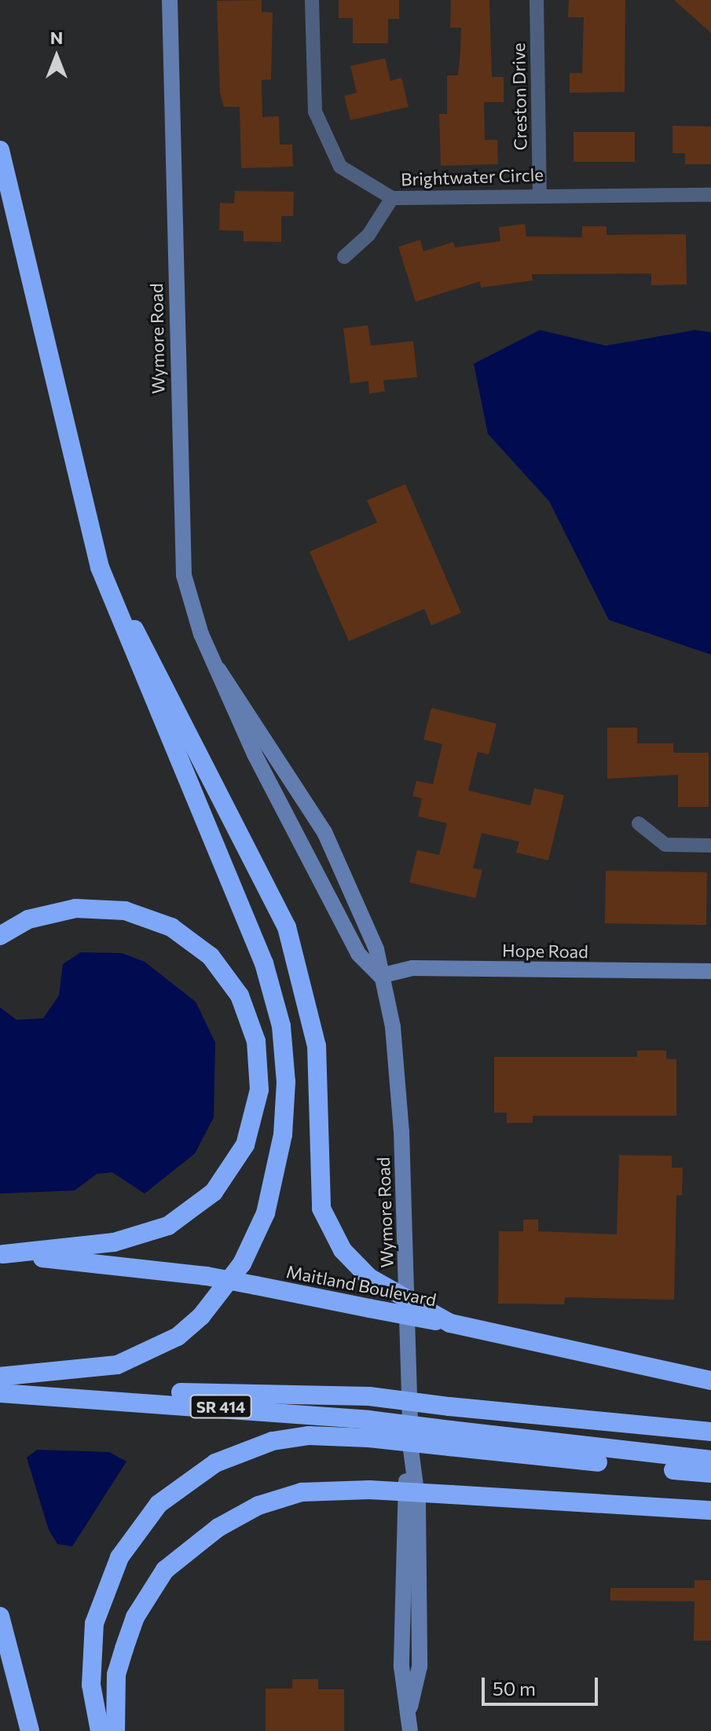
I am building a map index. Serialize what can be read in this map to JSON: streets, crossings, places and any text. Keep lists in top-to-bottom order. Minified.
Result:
{"streets":{"highway":["Maitland Boulevard","SR 414"],"main road":["Wymore Road","Hope Road"],"street":["Creston Drive","Brightwater Circle"]},"crossings":[["Creston Drive","Brightwater Circle"],["Wymore Road","Hope Road"]],"scale_bar":"50 m","north":"top"}
